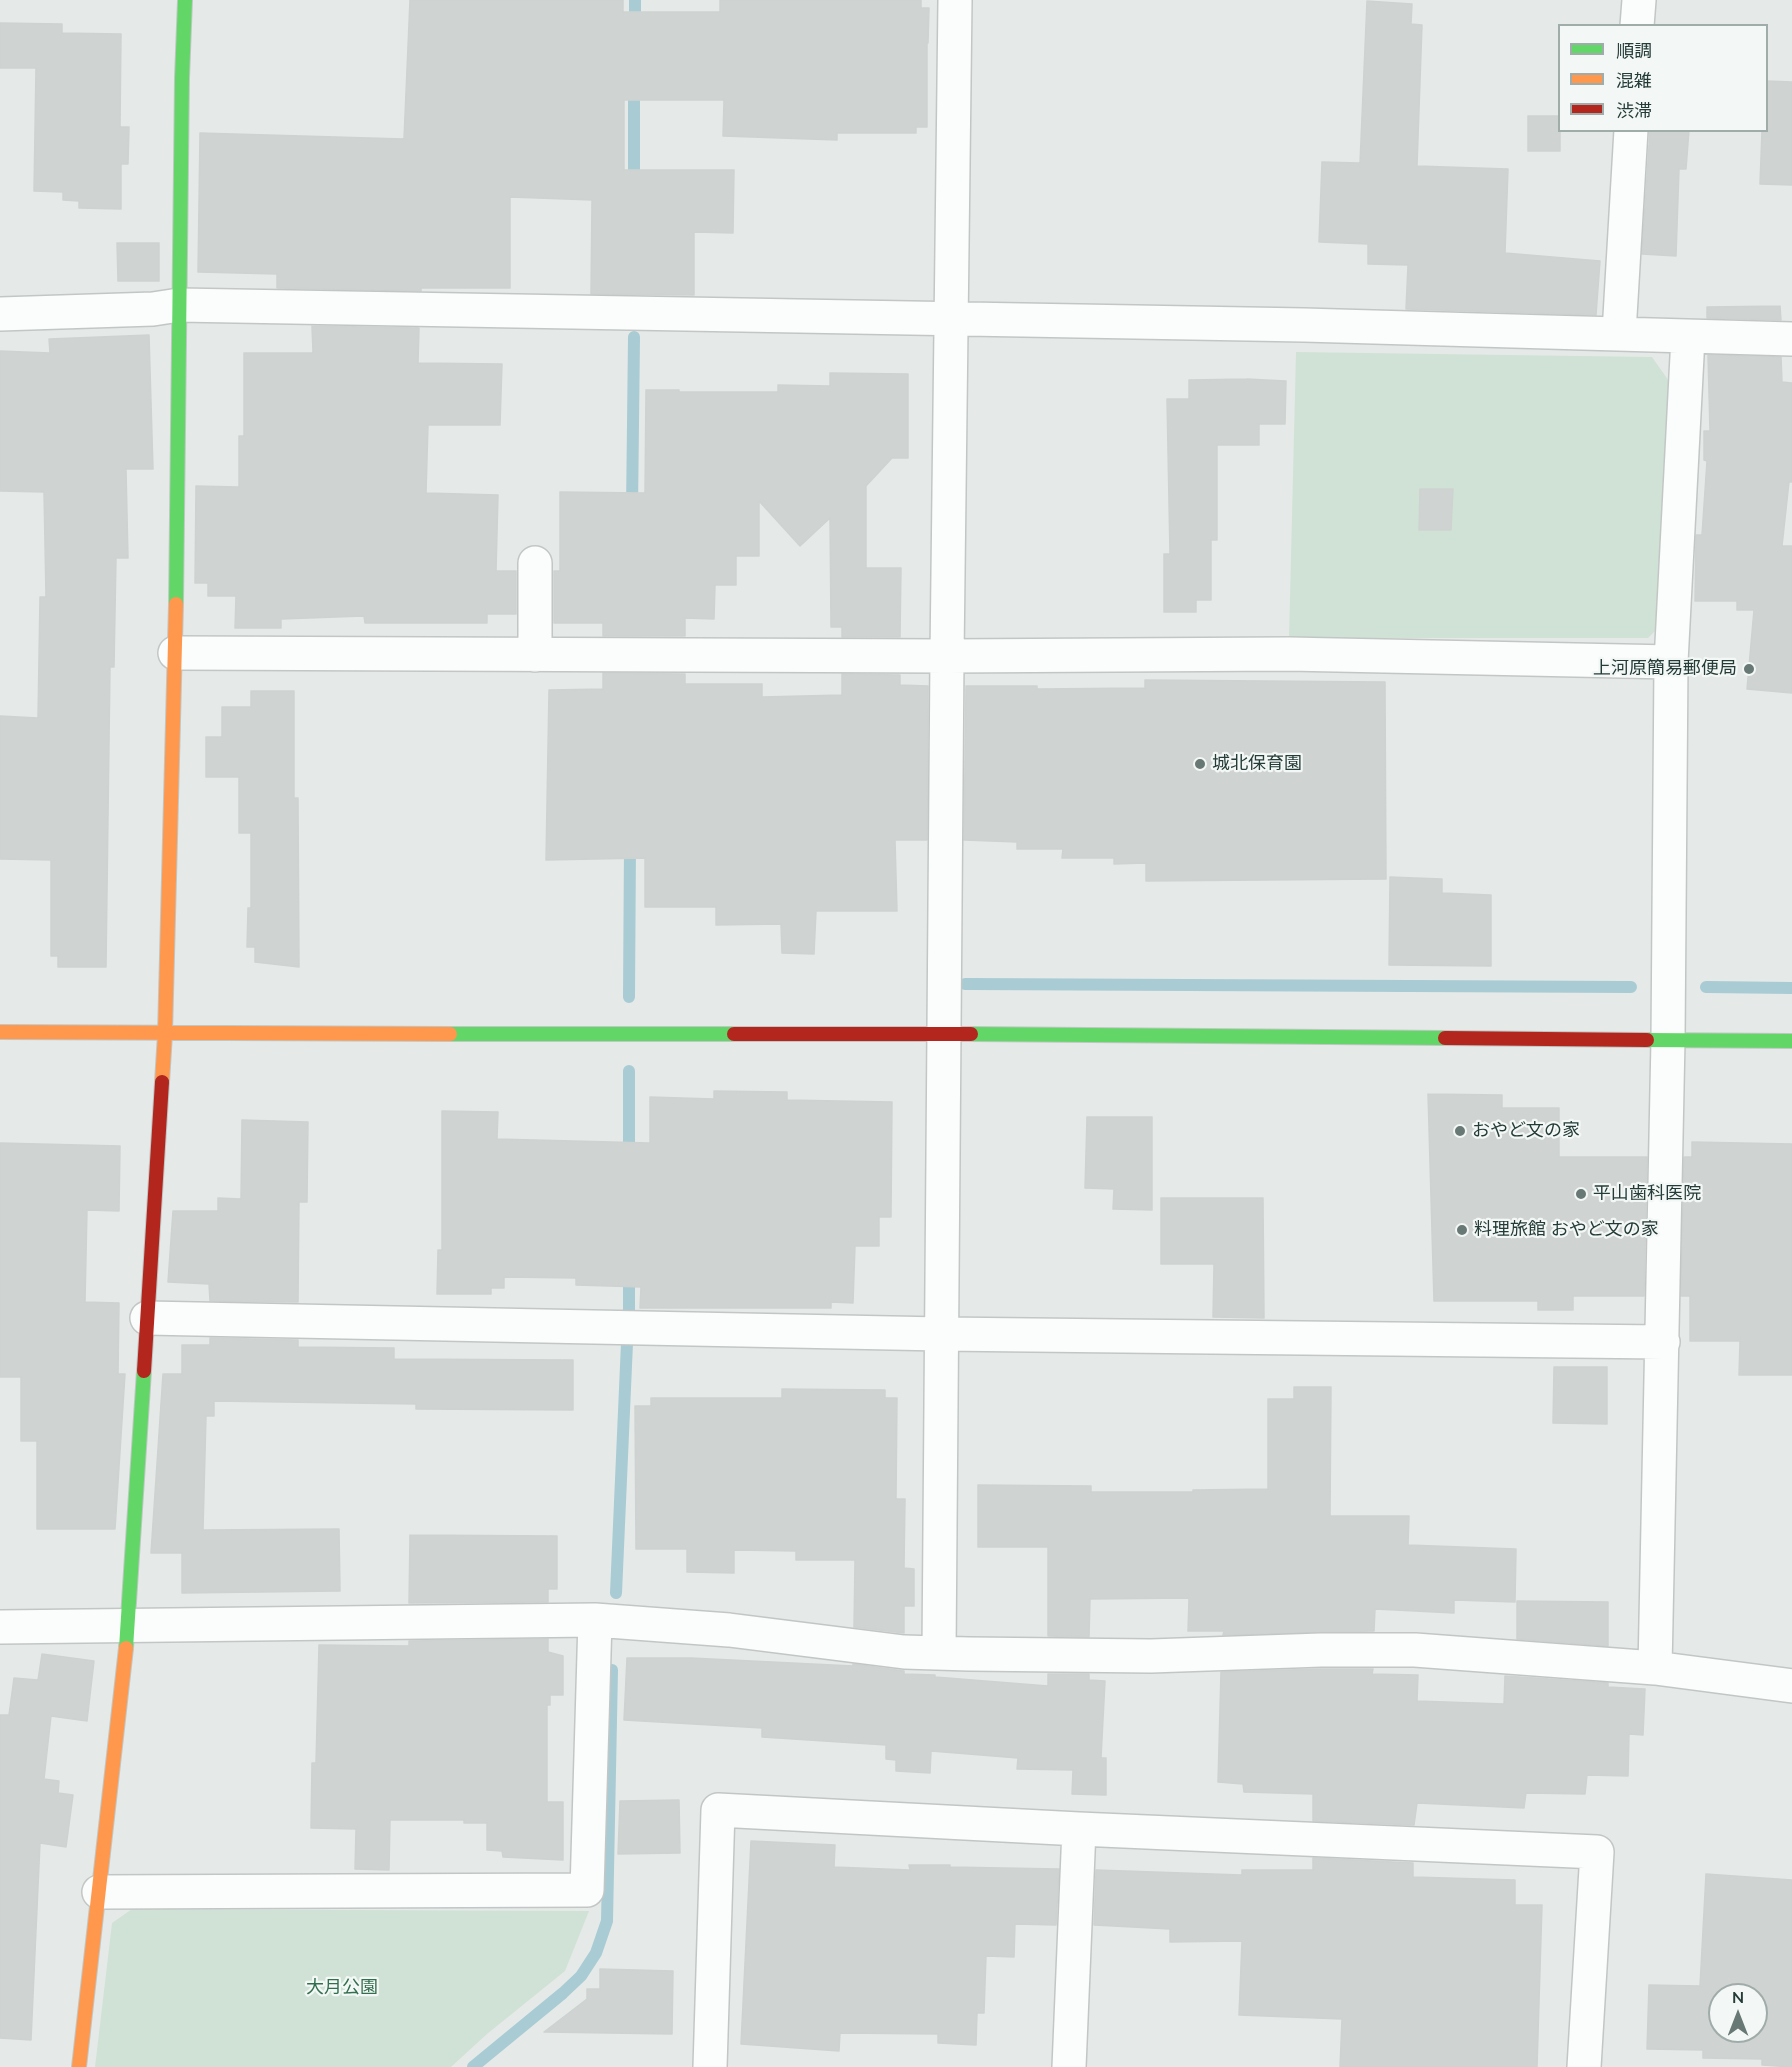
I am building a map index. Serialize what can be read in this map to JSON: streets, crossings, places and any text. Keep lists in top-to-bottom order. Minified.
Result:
{"parks":["大月公園"],"places":["上河原簡易郵便局","城北保育園","おやど文の家","平山歯科医院","料理旅館 おやど文の家"],"legend":["順調","混雑","渋滞"],"north":"top"}
